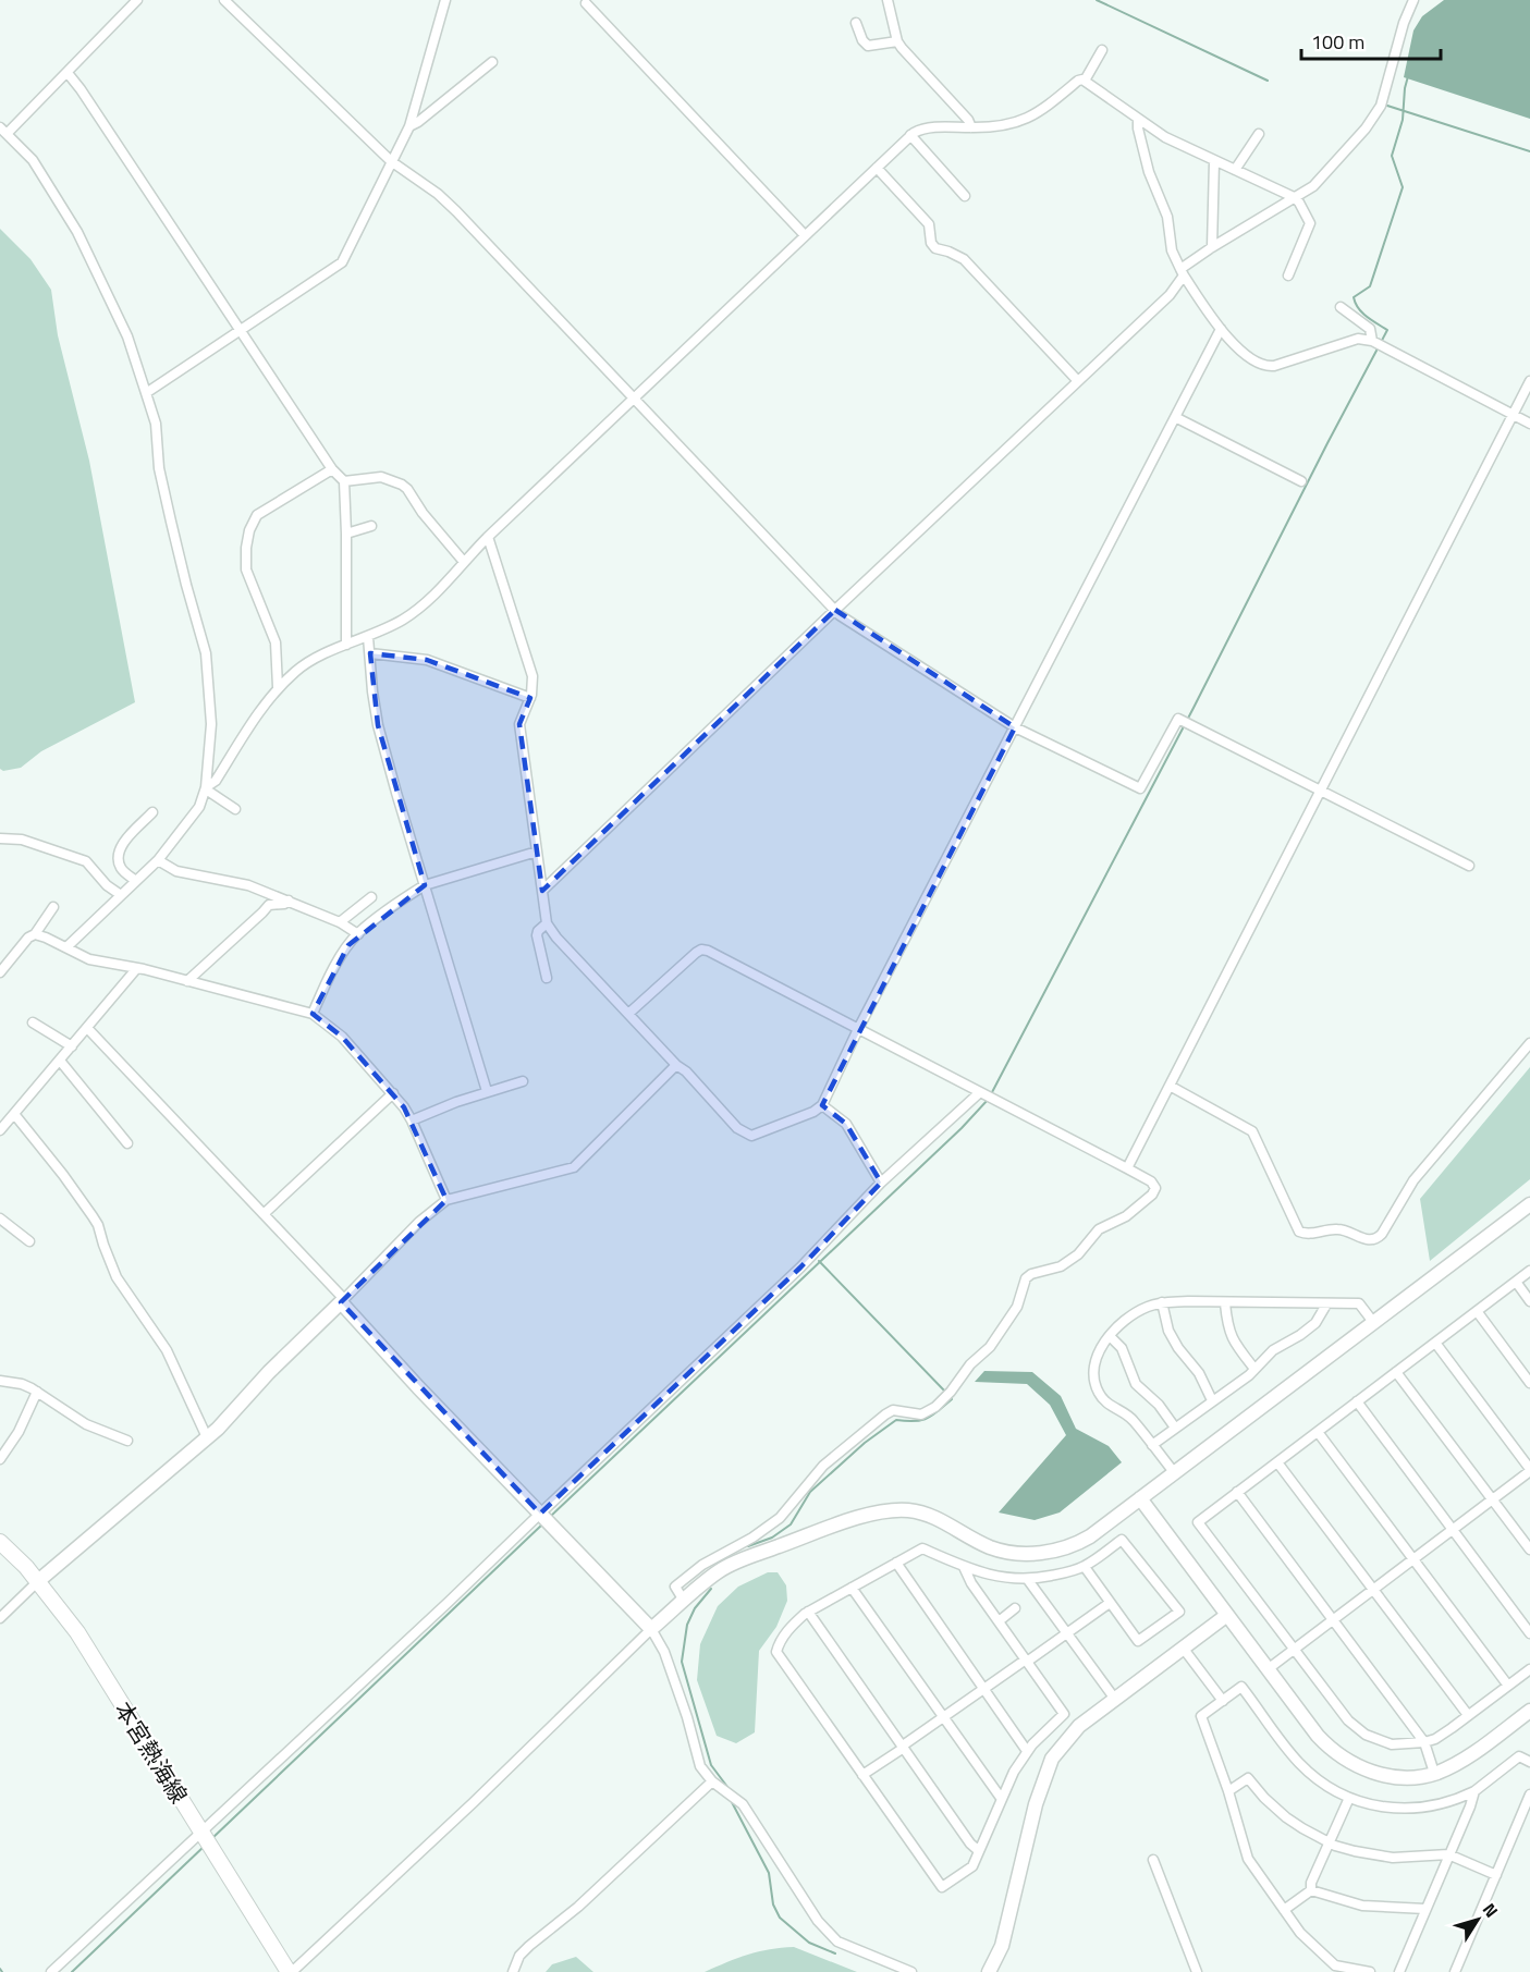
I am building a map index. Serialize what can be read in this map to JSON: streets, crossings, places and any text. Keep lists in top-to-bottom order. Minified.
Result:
{"streets":{"main road":["本宮熱海線"]},"scale_bar":"100 m","north":"top right"}
